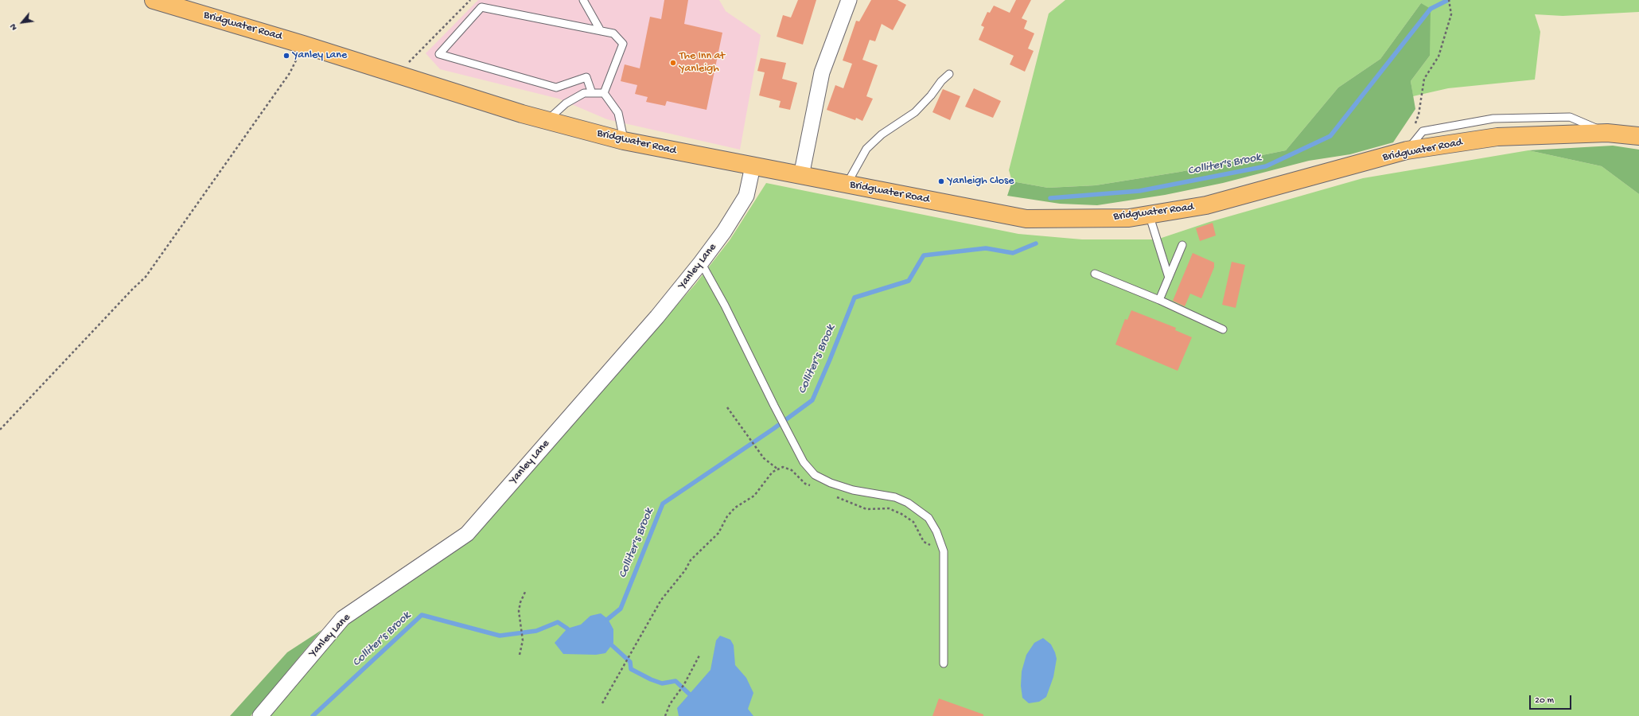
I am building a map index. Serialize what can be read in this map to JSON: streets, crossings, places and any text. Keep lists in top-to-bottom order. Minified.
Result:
{"streets":{"highway":["Bridgwater Road"],"street":["Yanley Lane"]},"crossings":[["Bridgwater Road","Yanley Lane"]],"water":["Colliter's Brook"],"places":["Yanley Lane","The Inn at Yanleigh","Yanleigh Close"],"scale_bar":"20 m","north":"bottom left"}
